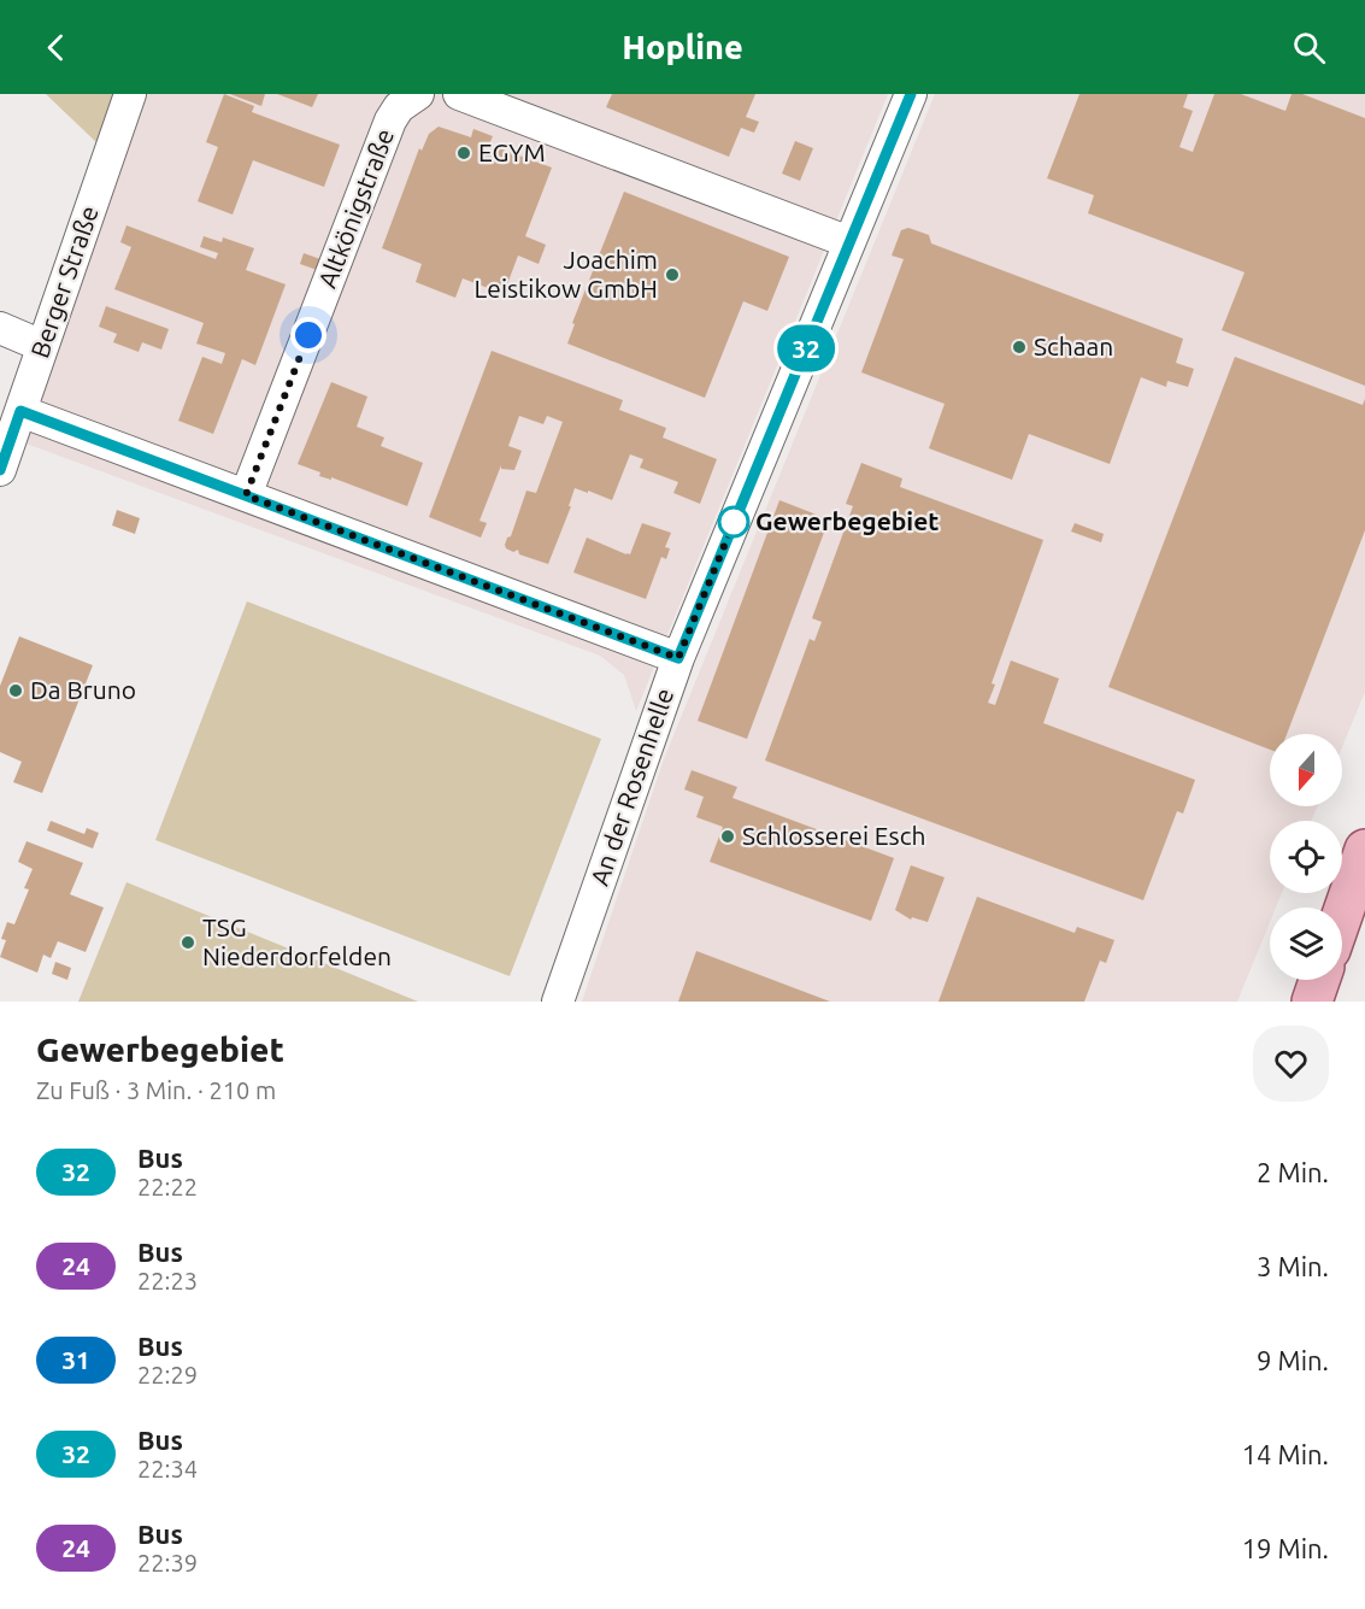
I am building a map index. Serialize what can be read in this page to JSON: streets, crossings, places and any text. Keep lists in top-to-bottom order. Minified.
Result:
{"streets":{"street":["Altkönigstraße","Berger Straße","An der Rosenhelle"]},"places":["EGYM","Joachim Leistikow GmbH","Schaan","Gewerbegebiet","Da Bruno","Schlosserei Esch","TSG Niederdorfelden"],"lines":["bus line 32"],"north":"bottom","page":{"header":"Hopline","on_map":"32","heading":["Gewerbegebiet","Zu Fuß · 3 Min. · 210 m"],"list":[{"mark":"32","name":"Bus","note":"22:22","value":"2 Min."},{"mark":"24","name":"Bus","note":"22:23","value":"3 Min."},{"mark":"31","name":"Bus","note":"22:29","value":"9 Min."},{"mark":"32","name":"Bus","note":"22:34","value":"14 Min."},{"mark":"24","name":"Bus","note":"22:39","value":"19 Min."}]}}
